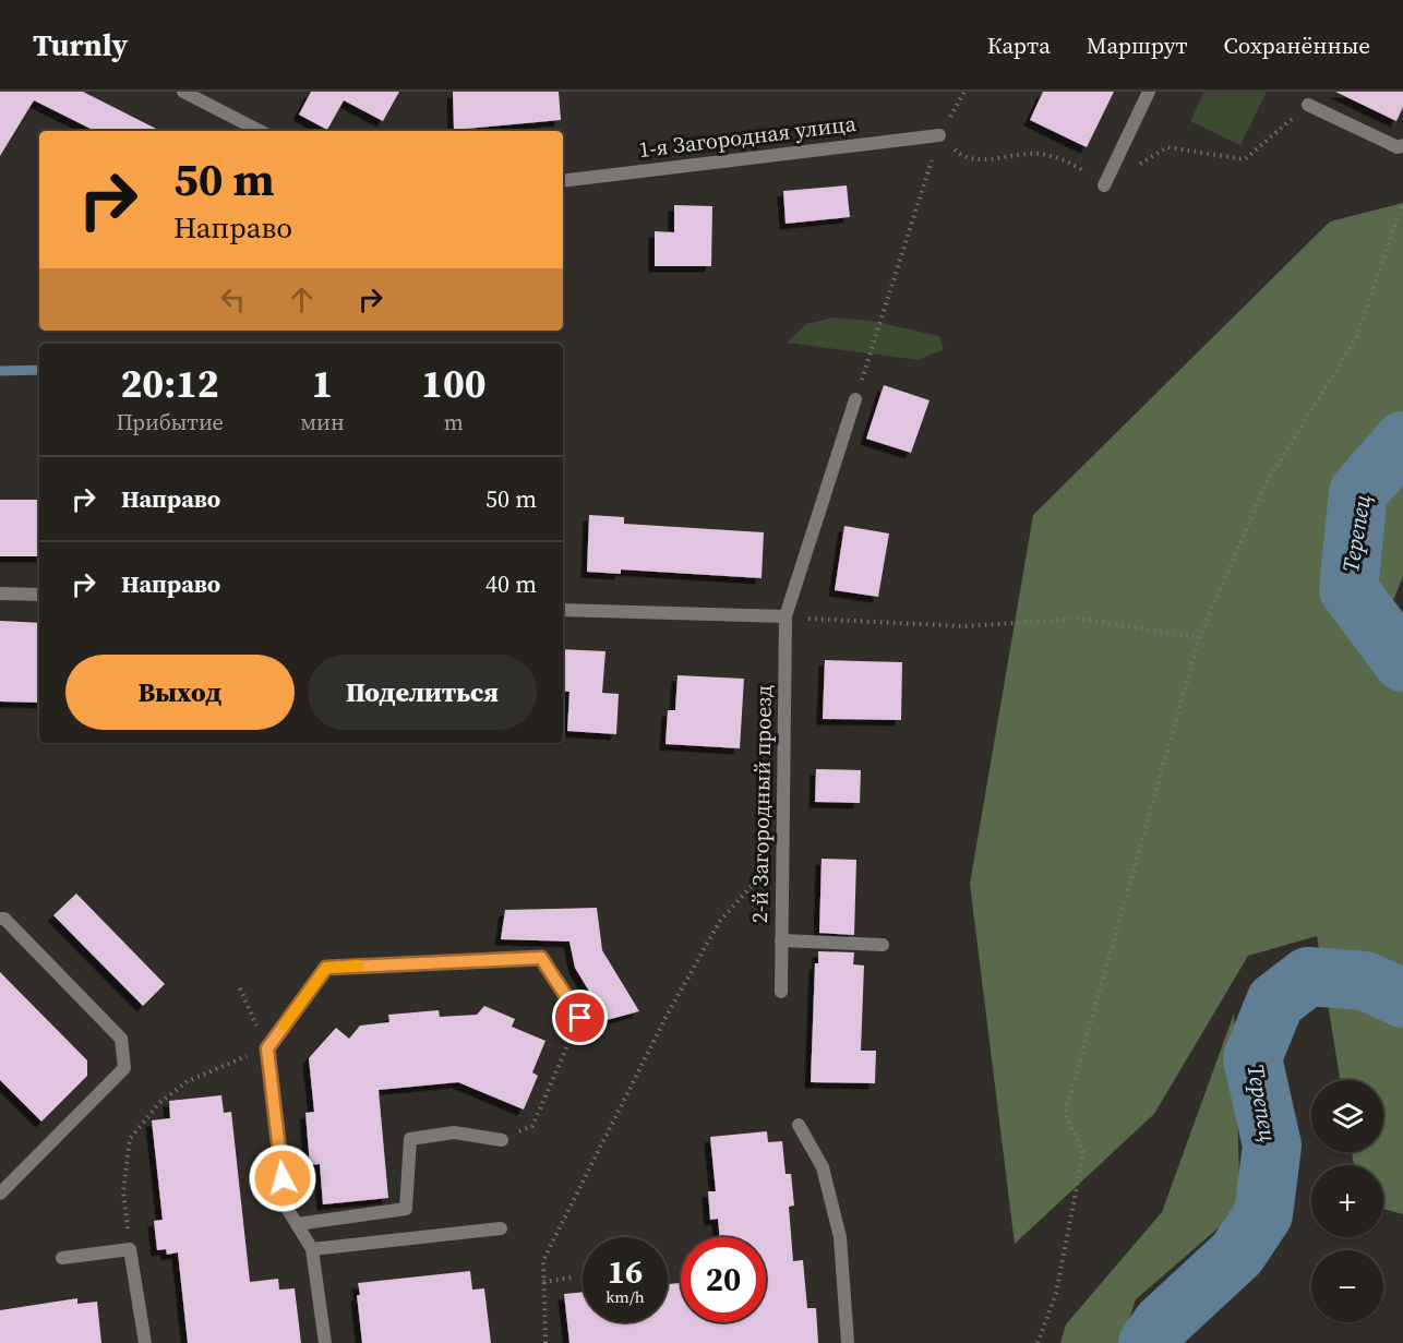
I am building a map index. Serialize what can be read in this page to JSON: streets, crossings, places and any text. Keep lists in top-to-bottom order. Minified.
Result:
{"streets":{"street":["1-я Загородная улица","2-й Загородный проезд"]},"water":["Терепец"],"page":{"header":"Turnly","nav":["Карта","Маршрут","Сохранённые"],"turn":["50 m","Направо"],"eta":["20:12","Прибытие","1","мин","100","m"],"list":[{"name":"Направо","value":"50 m"},{"name":"Направо","value":"40 m"}],"buttons":["Выход","Поделиться"],"map_buttons":["+","−"],"speed":"16 km/h","limit":"20"}}
